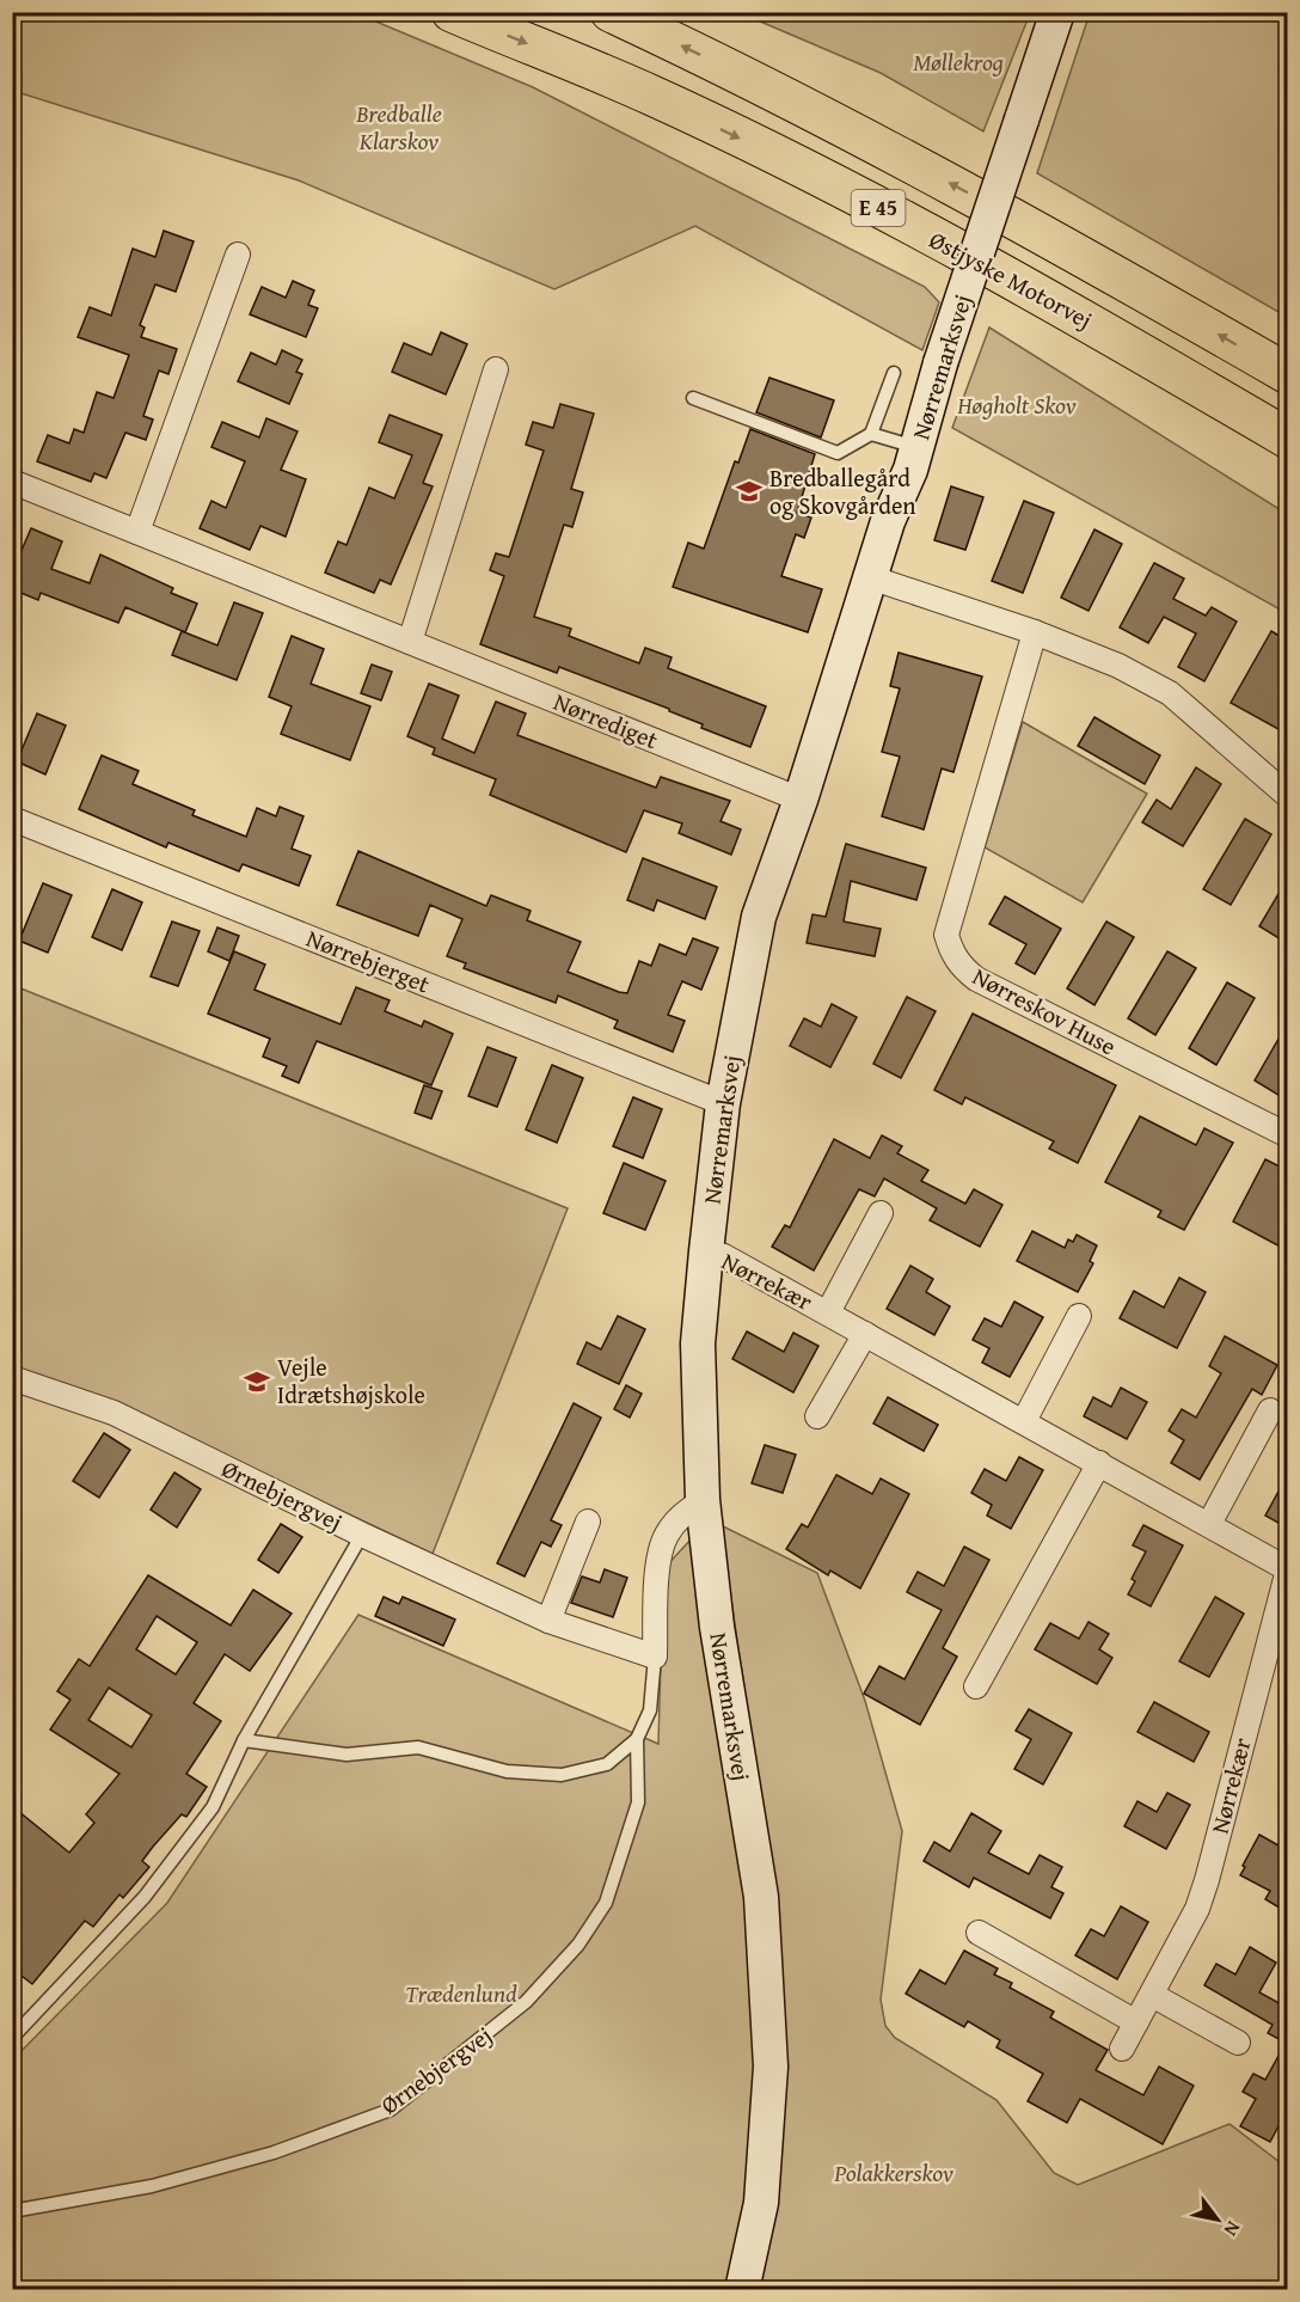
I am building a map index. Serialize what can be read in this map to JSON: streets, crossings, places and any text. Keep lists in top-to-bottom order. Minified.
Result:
{"streets":{"highway":["E 45","Østjyske Motorvej"],"street":["Nørremarksvej","Nørrediget","Nørrebjerget","Nørreskov Huse","Nørrekær","Ørnebjergvej"]},"crossings":[["Nørremarksvej","Nørrediget"],["Nørremarksvej","Nørrebjerget"],["Nørremarksvej","Nørrekær"],["Nørremarksvej","Ørnebjergvej"]],"parks":["Møllekrog","Bredballe Klarskov","Høgholt Skov","Trædenlund","Polakkerskov"],"places":{"school or university":["Bredballegård og Skovgården","Vejle Idrætshøjskole"]},"north":"bottom right"}
